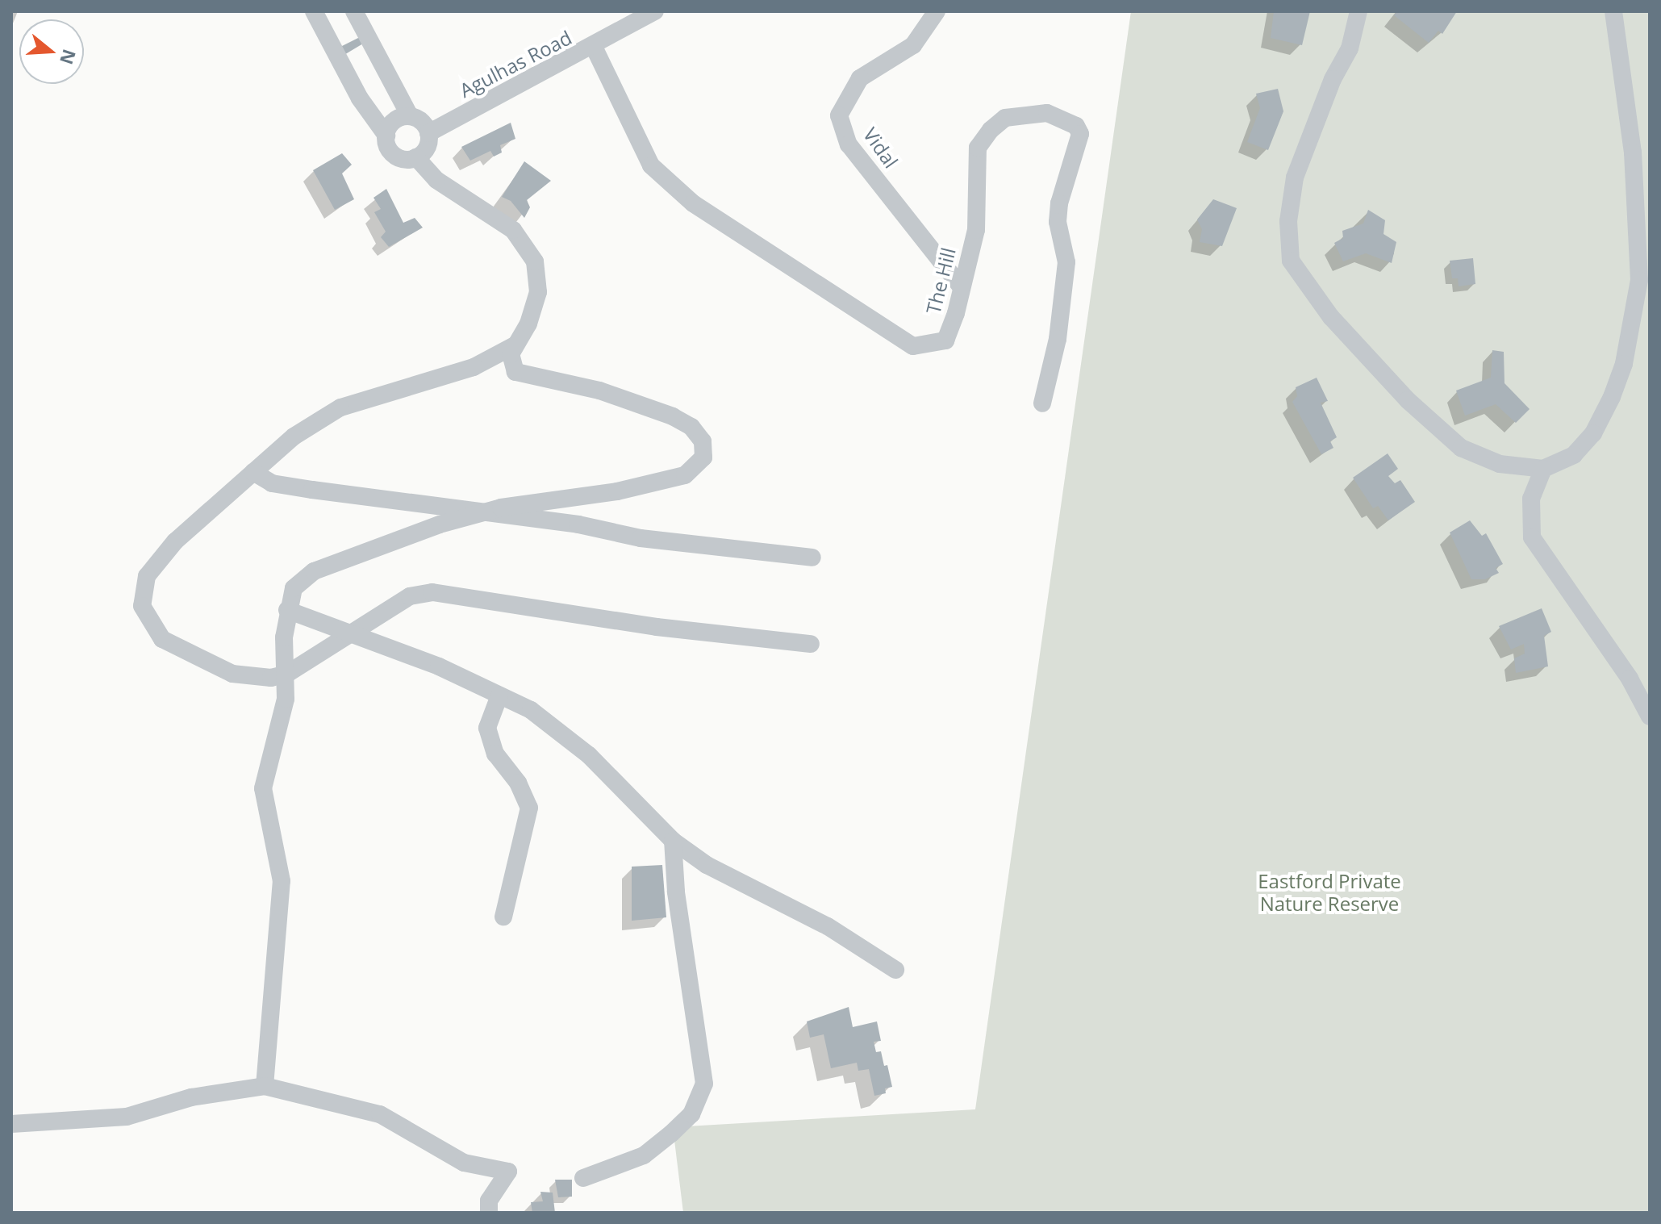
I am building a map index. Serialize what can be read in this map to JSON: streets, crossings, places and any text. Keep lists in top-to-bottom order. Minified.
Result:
{"streets":{"street":["Agulhas Road","Vidal","The Hill"]},"crossings":[["Agulhas Road","The Hill"],["Vidal","The Hill"]],"parks":["Eastford Private Nature Reserve"],"north":"right"}
